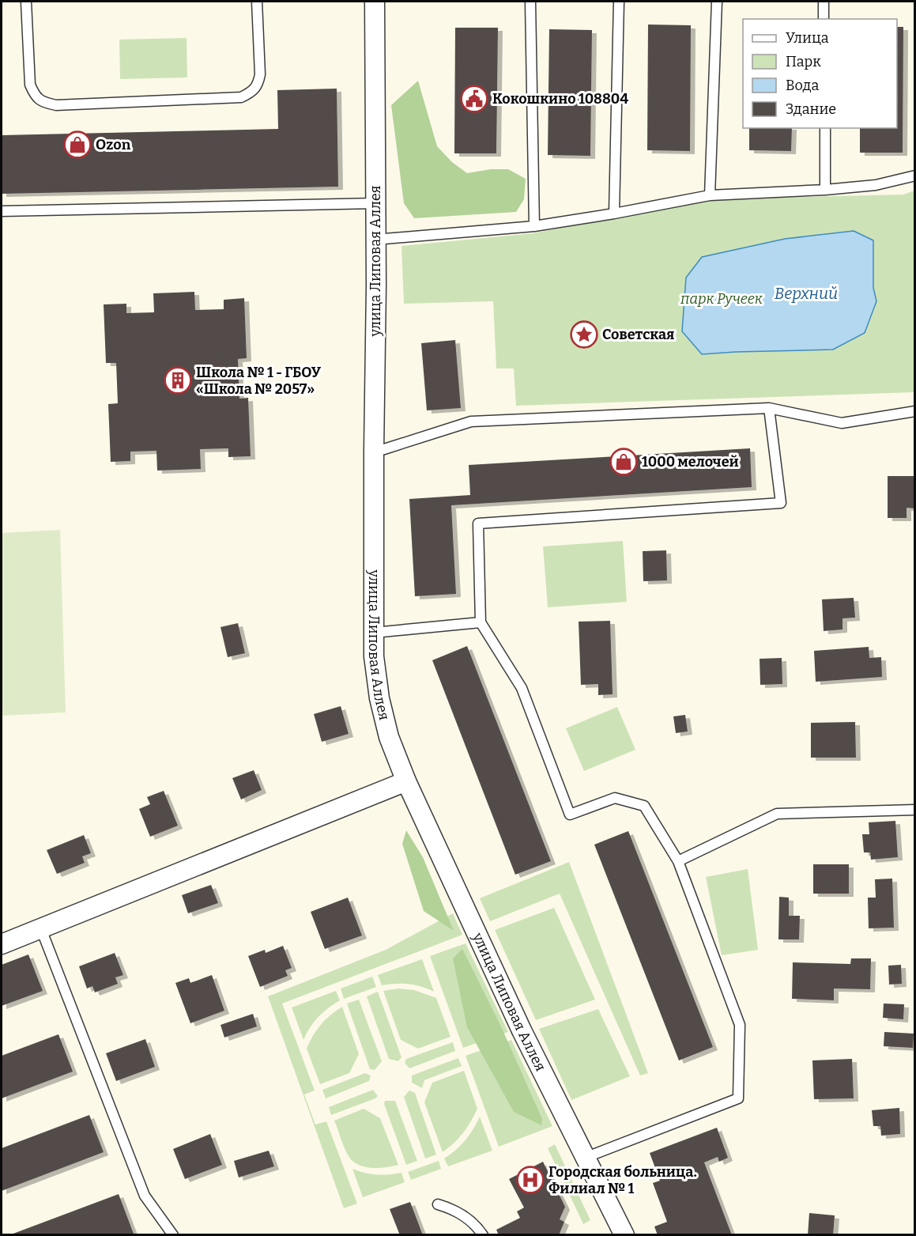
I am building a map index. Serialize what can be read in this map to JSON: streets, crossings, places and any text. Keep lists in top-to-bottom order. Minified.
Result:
{"streets":{"street":["улица Липовая Аллея"]},"water":["Верхний"],"parks":["парк Ручеек"],"places":{"public building":["Кокошкино 108804"],"shop":["Ozon","1000 мелочей"],"place":["Советская"],"building":["Школа № 1 - ГБОУ «Школа № 2057»"],"hospital":["Городская больница. Филиал № 1"]},"legend":["Улица","Парк","Вода","Здание"]}
